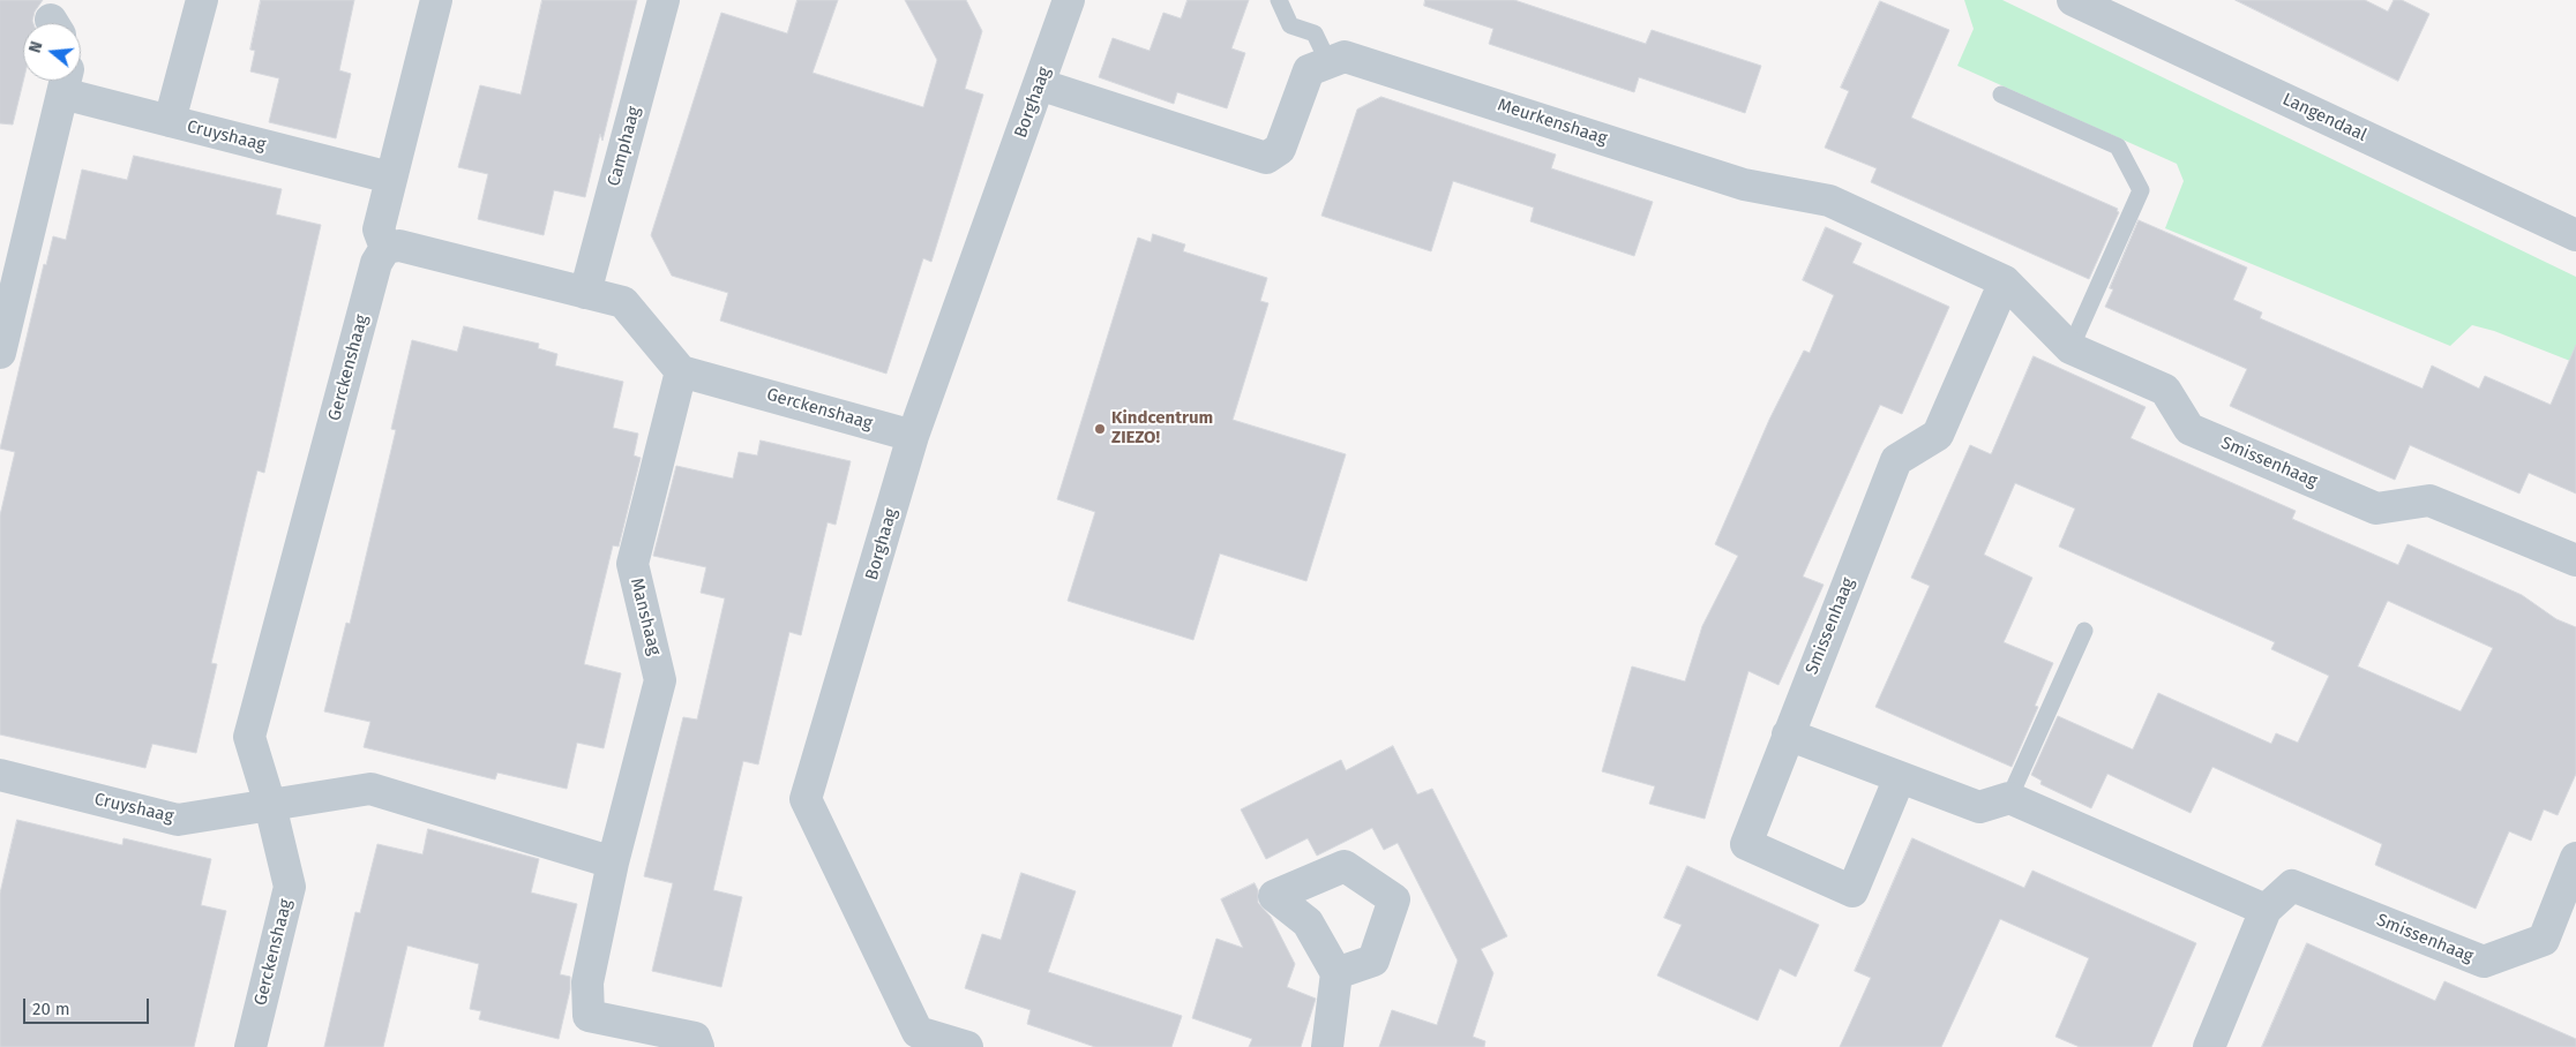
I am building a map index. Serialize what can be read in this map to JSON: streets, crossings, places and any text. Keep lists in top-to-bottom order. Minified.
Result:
{"streets":{"street":["Borghaag","Langendaal","Meurkenshaag","Cruyshaag","Camphaag","Gerckenshaag","Smissenhaag","Manshaag"]},"crossings":[["Borghaag","Gerckenshaag"],["Meurkenshaag","Smissenhaag"],["Cruyshaag","Gerckenshaag"],["Gerckenshaag","Manshaag"]],"places":["Kindcentrum ZIEZO!"],"scale_bar":"20 m","north":"left"}
